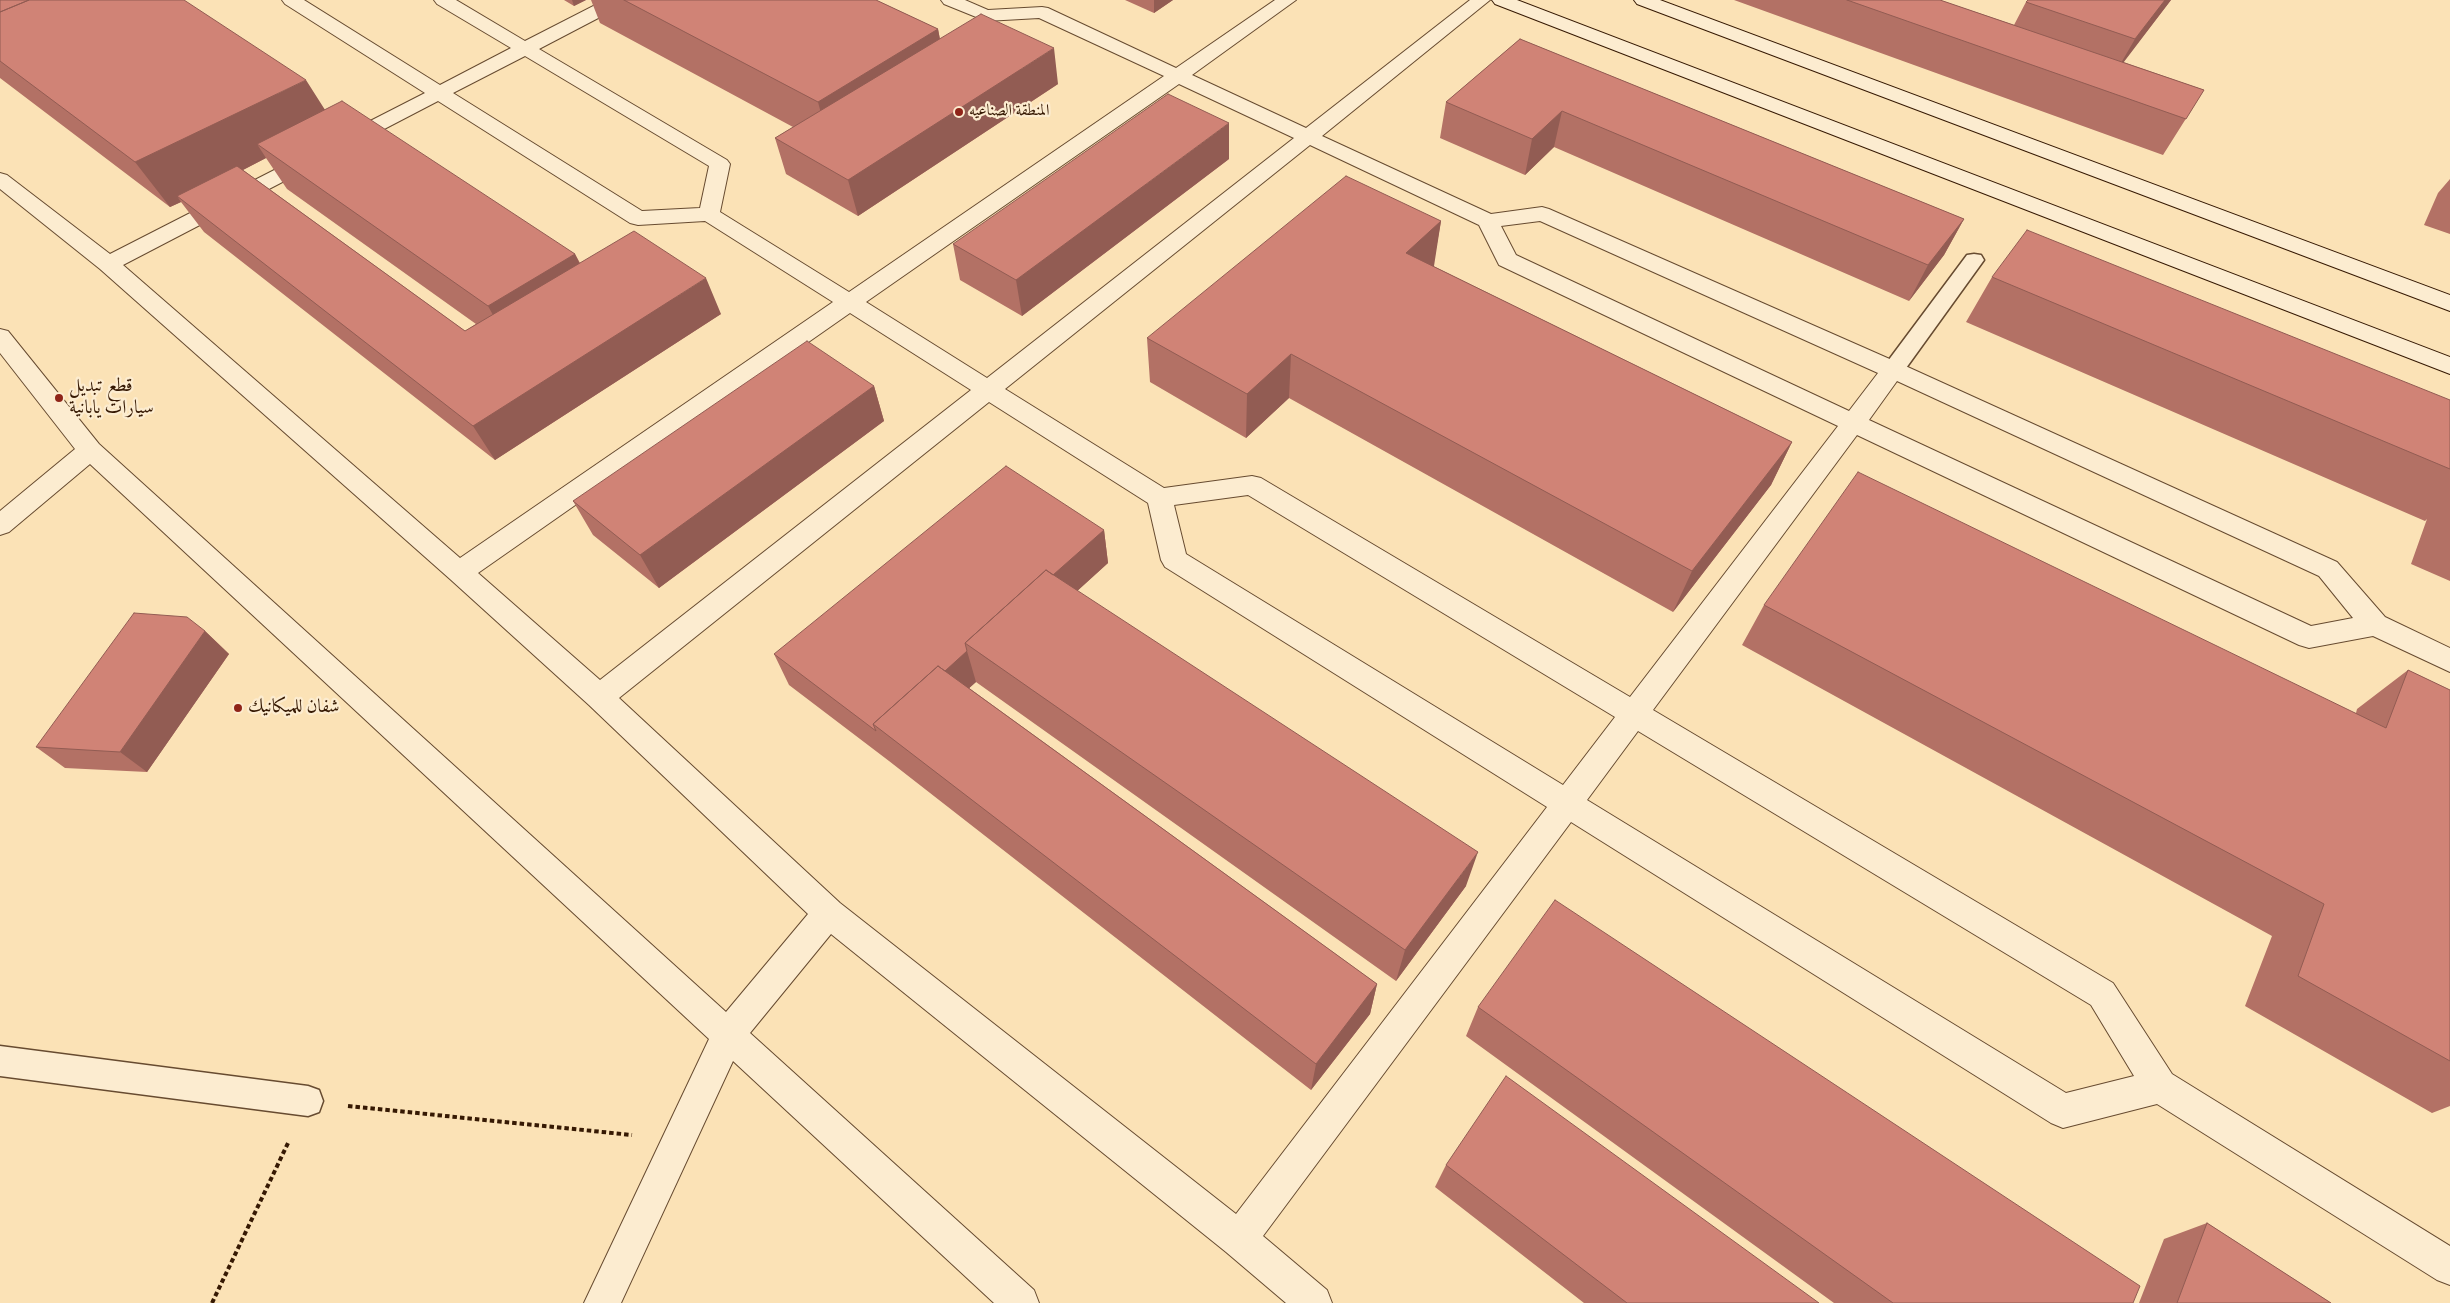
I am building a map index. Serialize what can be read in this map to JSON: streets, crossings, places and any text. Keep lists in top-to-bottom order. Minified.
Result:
{"places":["المنطقة الصناعيه","قطع تبديل سيارات يابانية","شفان للميكانيك"]}
